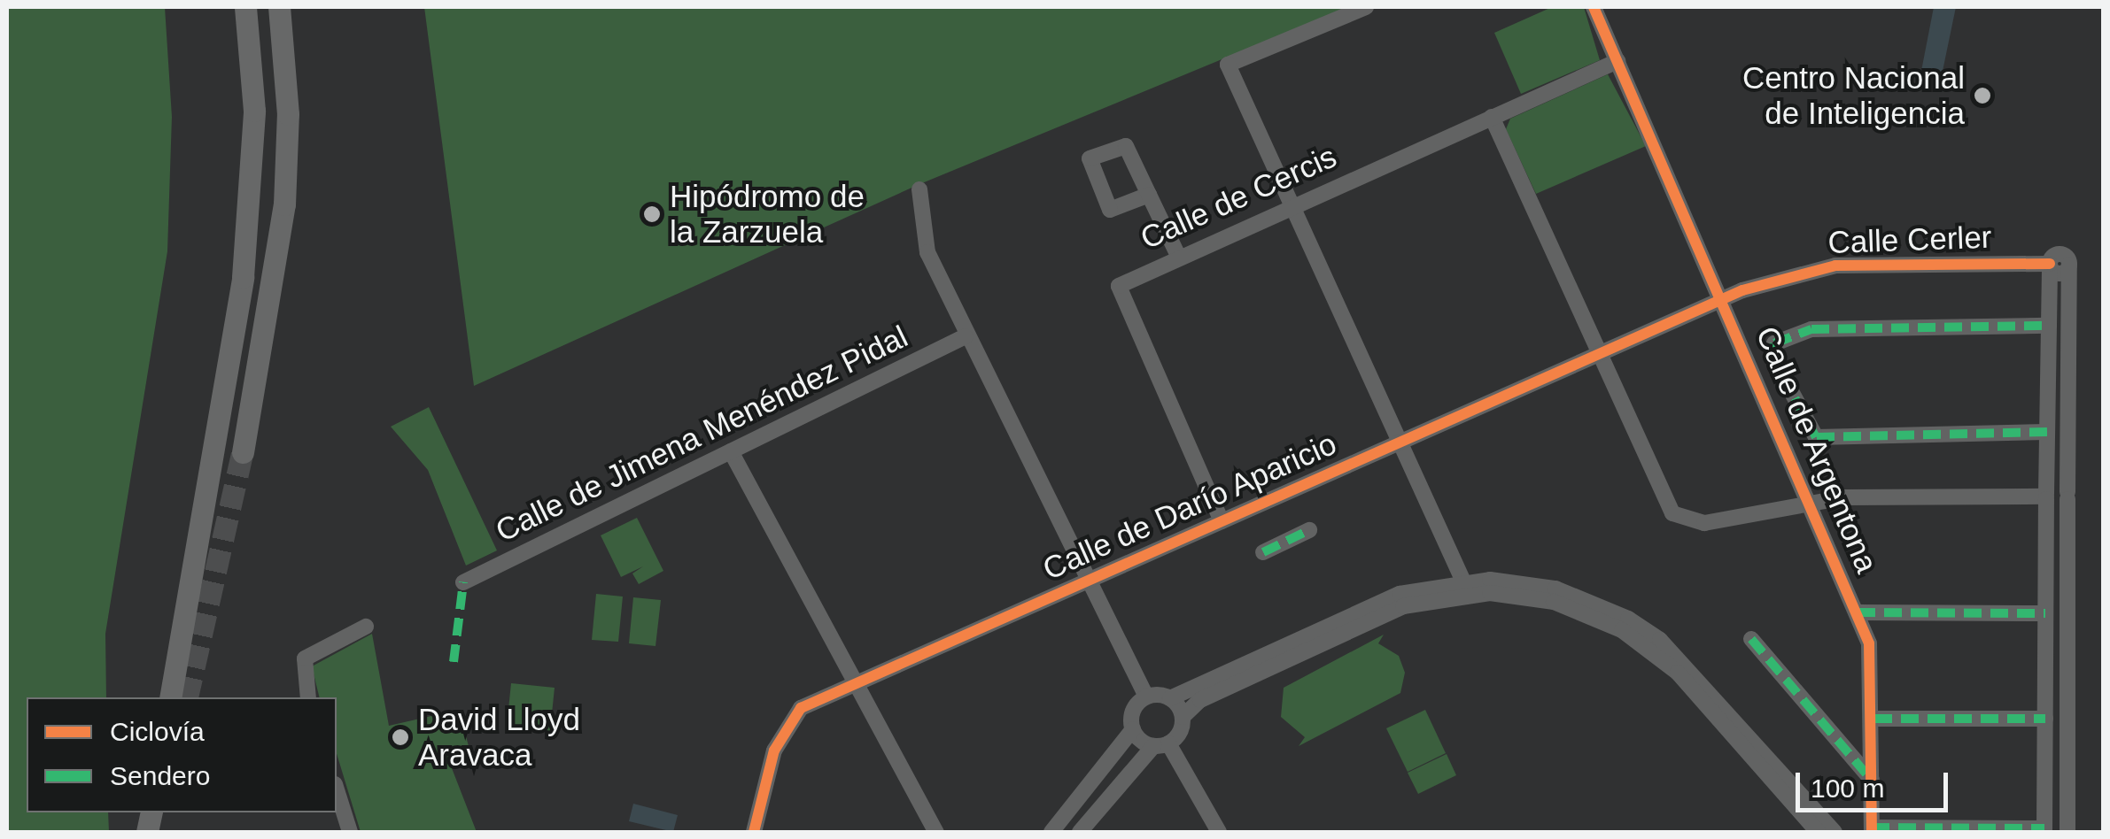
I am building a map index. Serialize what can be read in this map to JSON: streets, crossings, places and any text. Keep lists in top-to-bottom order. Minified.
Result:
{"streets":{"street":["Calle de Cercis","Calle Cerler","Calle de Jimena Menéndez Pidal","Calle de Argentona","Calle de Darío Aparicio"]},"crossings":[["Calle de Cercis","Calle de Argentona"],["Calle de Cercis","Calle de Darío Aparicio"],["Calle Cerler","Calle de Argentona"],["Calle Cerler","Calle de Darío Aparicio"],["Calle de Argentona","Calle de Darío Aparicio"]],"places":["Centro Nacional de Inteligencia","Hipódromo de la Zarzuela","David Lloyd Aravaca"],"legend":["Ciclovía","Sendero"],"scale_bar":"100 m"}
